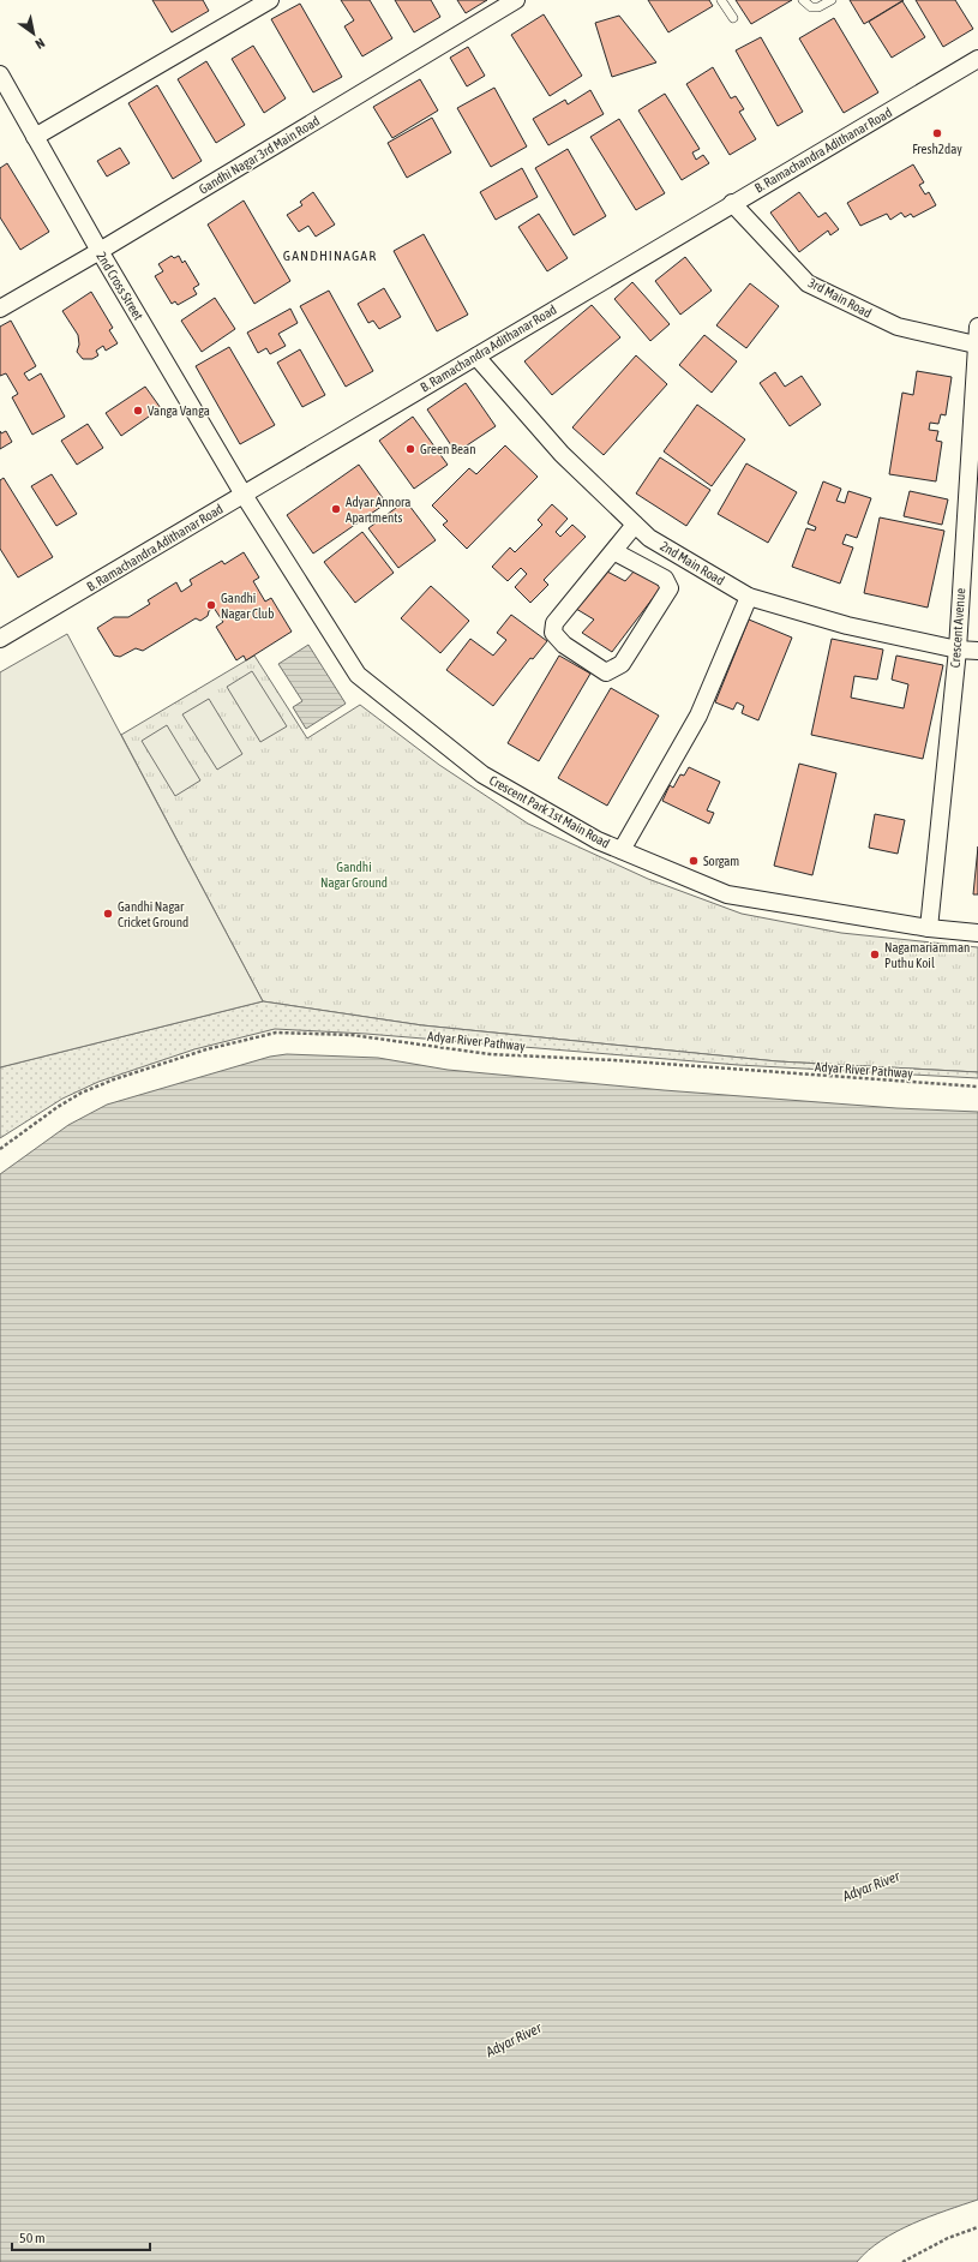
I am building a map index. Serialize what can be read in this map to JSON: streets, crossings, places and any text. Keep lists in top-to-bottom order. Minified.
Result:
{"streets":{"street":["B. Ramachandra Adithanar Road","Gandhi Nagar 3rd Main Road","2nd Cross Street","3rd Main Road","2nd Main Road","Crescent Avenue","Crescent Park 1st Main Road"],"path":["Adyar River Pathway"]},"crossings":[["B. Ramachandra Adithanar Road","2nd Cross Street"],["B. Ramachandra Adithanar Road","3rd Main Road"],["B. Ramachandra Adithanar Road","2nd Main Road"],["B. Ramachandra Adithanar Road","Crescent Park 1st Main Road"],["Gandhi Nagar 3rd Main Road","2nd Cross Street"],["2nd Cross Street","Crescent Park 1st Main Road"],["3rd Main Road","Crescent Avenue"],["2nd Main Road","Crescent Avenue"],["Crescent Avenue","Crescent Park 1st Main Road"]],"districts":["GANDHINAGAR"],"water":["Adyar River"],"parks":["Gandhi Nagar Ground"],"places":["Fresh2day","Vanga Vanga","Green Bean","Adyar Annora Apartments","Gandhi Nagar Club","Sorgam","Gandhi Nagar Cricket Ground","Nagamariamman Puthu Koil"],"scale_bar":"50 m","north":"bottom right"}
